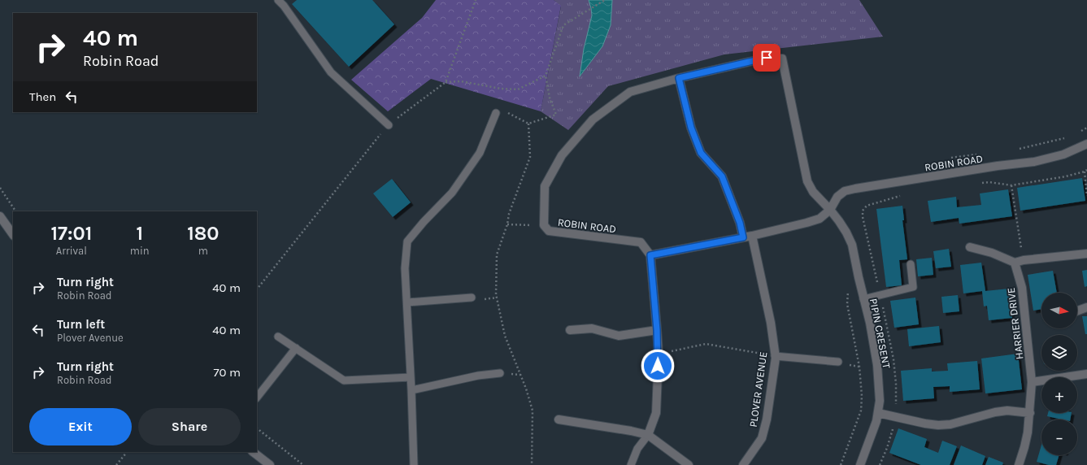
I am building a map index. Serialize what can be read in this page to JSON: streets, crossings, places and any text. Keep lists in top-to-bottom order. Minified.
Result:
{"streets":{"street":["ROBIN ROAD","HARRIER DRIVE","PIPIN CRESENT","PLOVER AVENUE"]},"crossings":[["ROBIN ROAD","PIPIN CRESENT"],["ROBIN ROAD","PLOVER AVENUE"]],"north":"right","page":{"turn":["40 m","Robin Road"],"then":"Then","eta":["17:01","Arrival","1","min","180","m"],"list":[{"name":"Turn right","note":"Robin Road","value":"40 m"},{"name":"Turn left","note":"Plover Avenue","value":"40 m"},{"name":"Turn right","note":"Robin Road","value":"70 m"}],"map_buttons":["+","−"],"buttons":["Exit","Share"]}}
